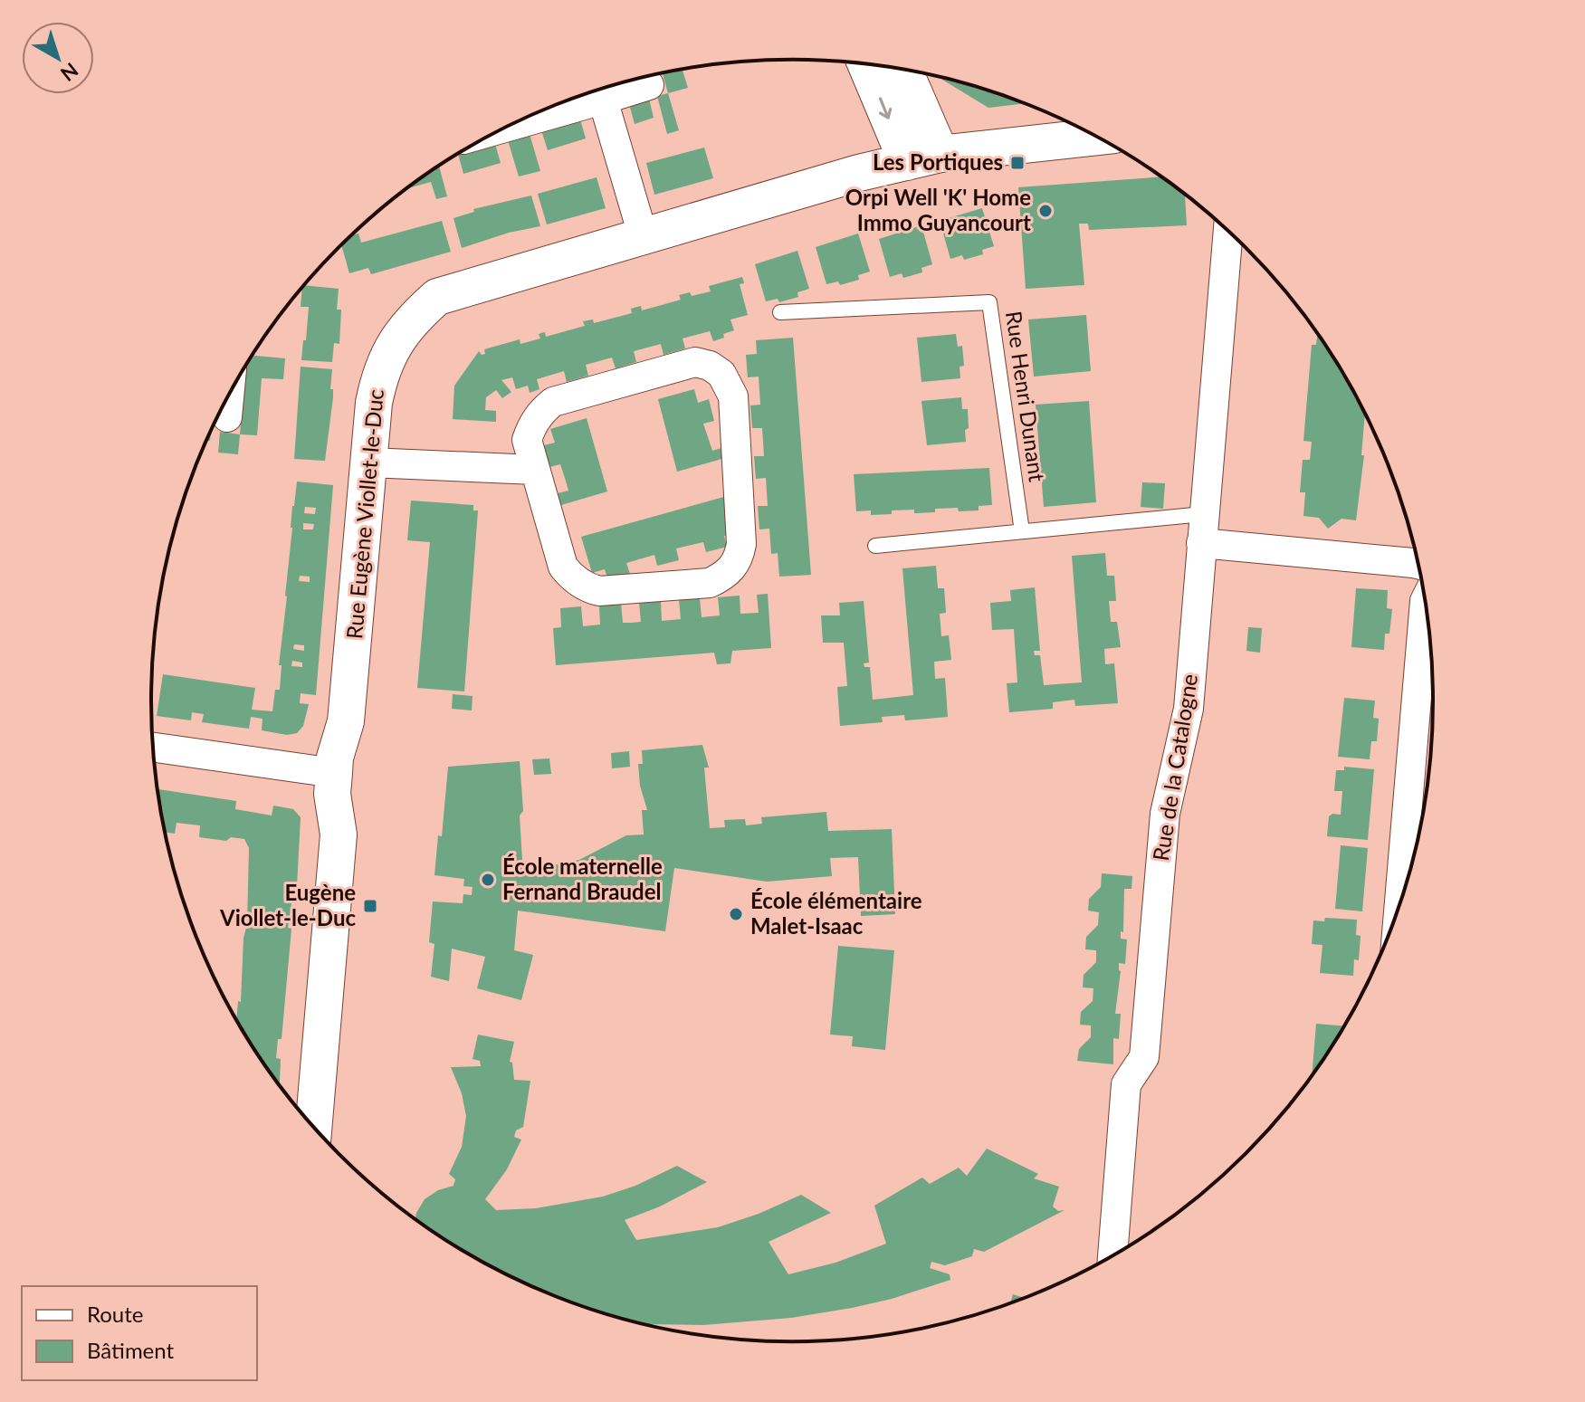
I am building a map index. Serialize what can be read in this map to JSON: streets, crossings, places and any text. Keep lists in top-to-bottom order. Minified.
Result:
{"streets":{"street":["Rue Eugène Viollet-le-Duc","Rue de la Catalogne"],"lane":["Rue Henri Dunant"]},"places":{"transit":["Les Portiques","Eugène Viollet-le-Duc"],"other":["Orpi Well 'K' Home Immo Guyancourt","École maternelle Fernand Braudel","École élémentaire Malet-Isaac"]},"legend":["Route","Bâtiment"],"north":"bottom right"}
